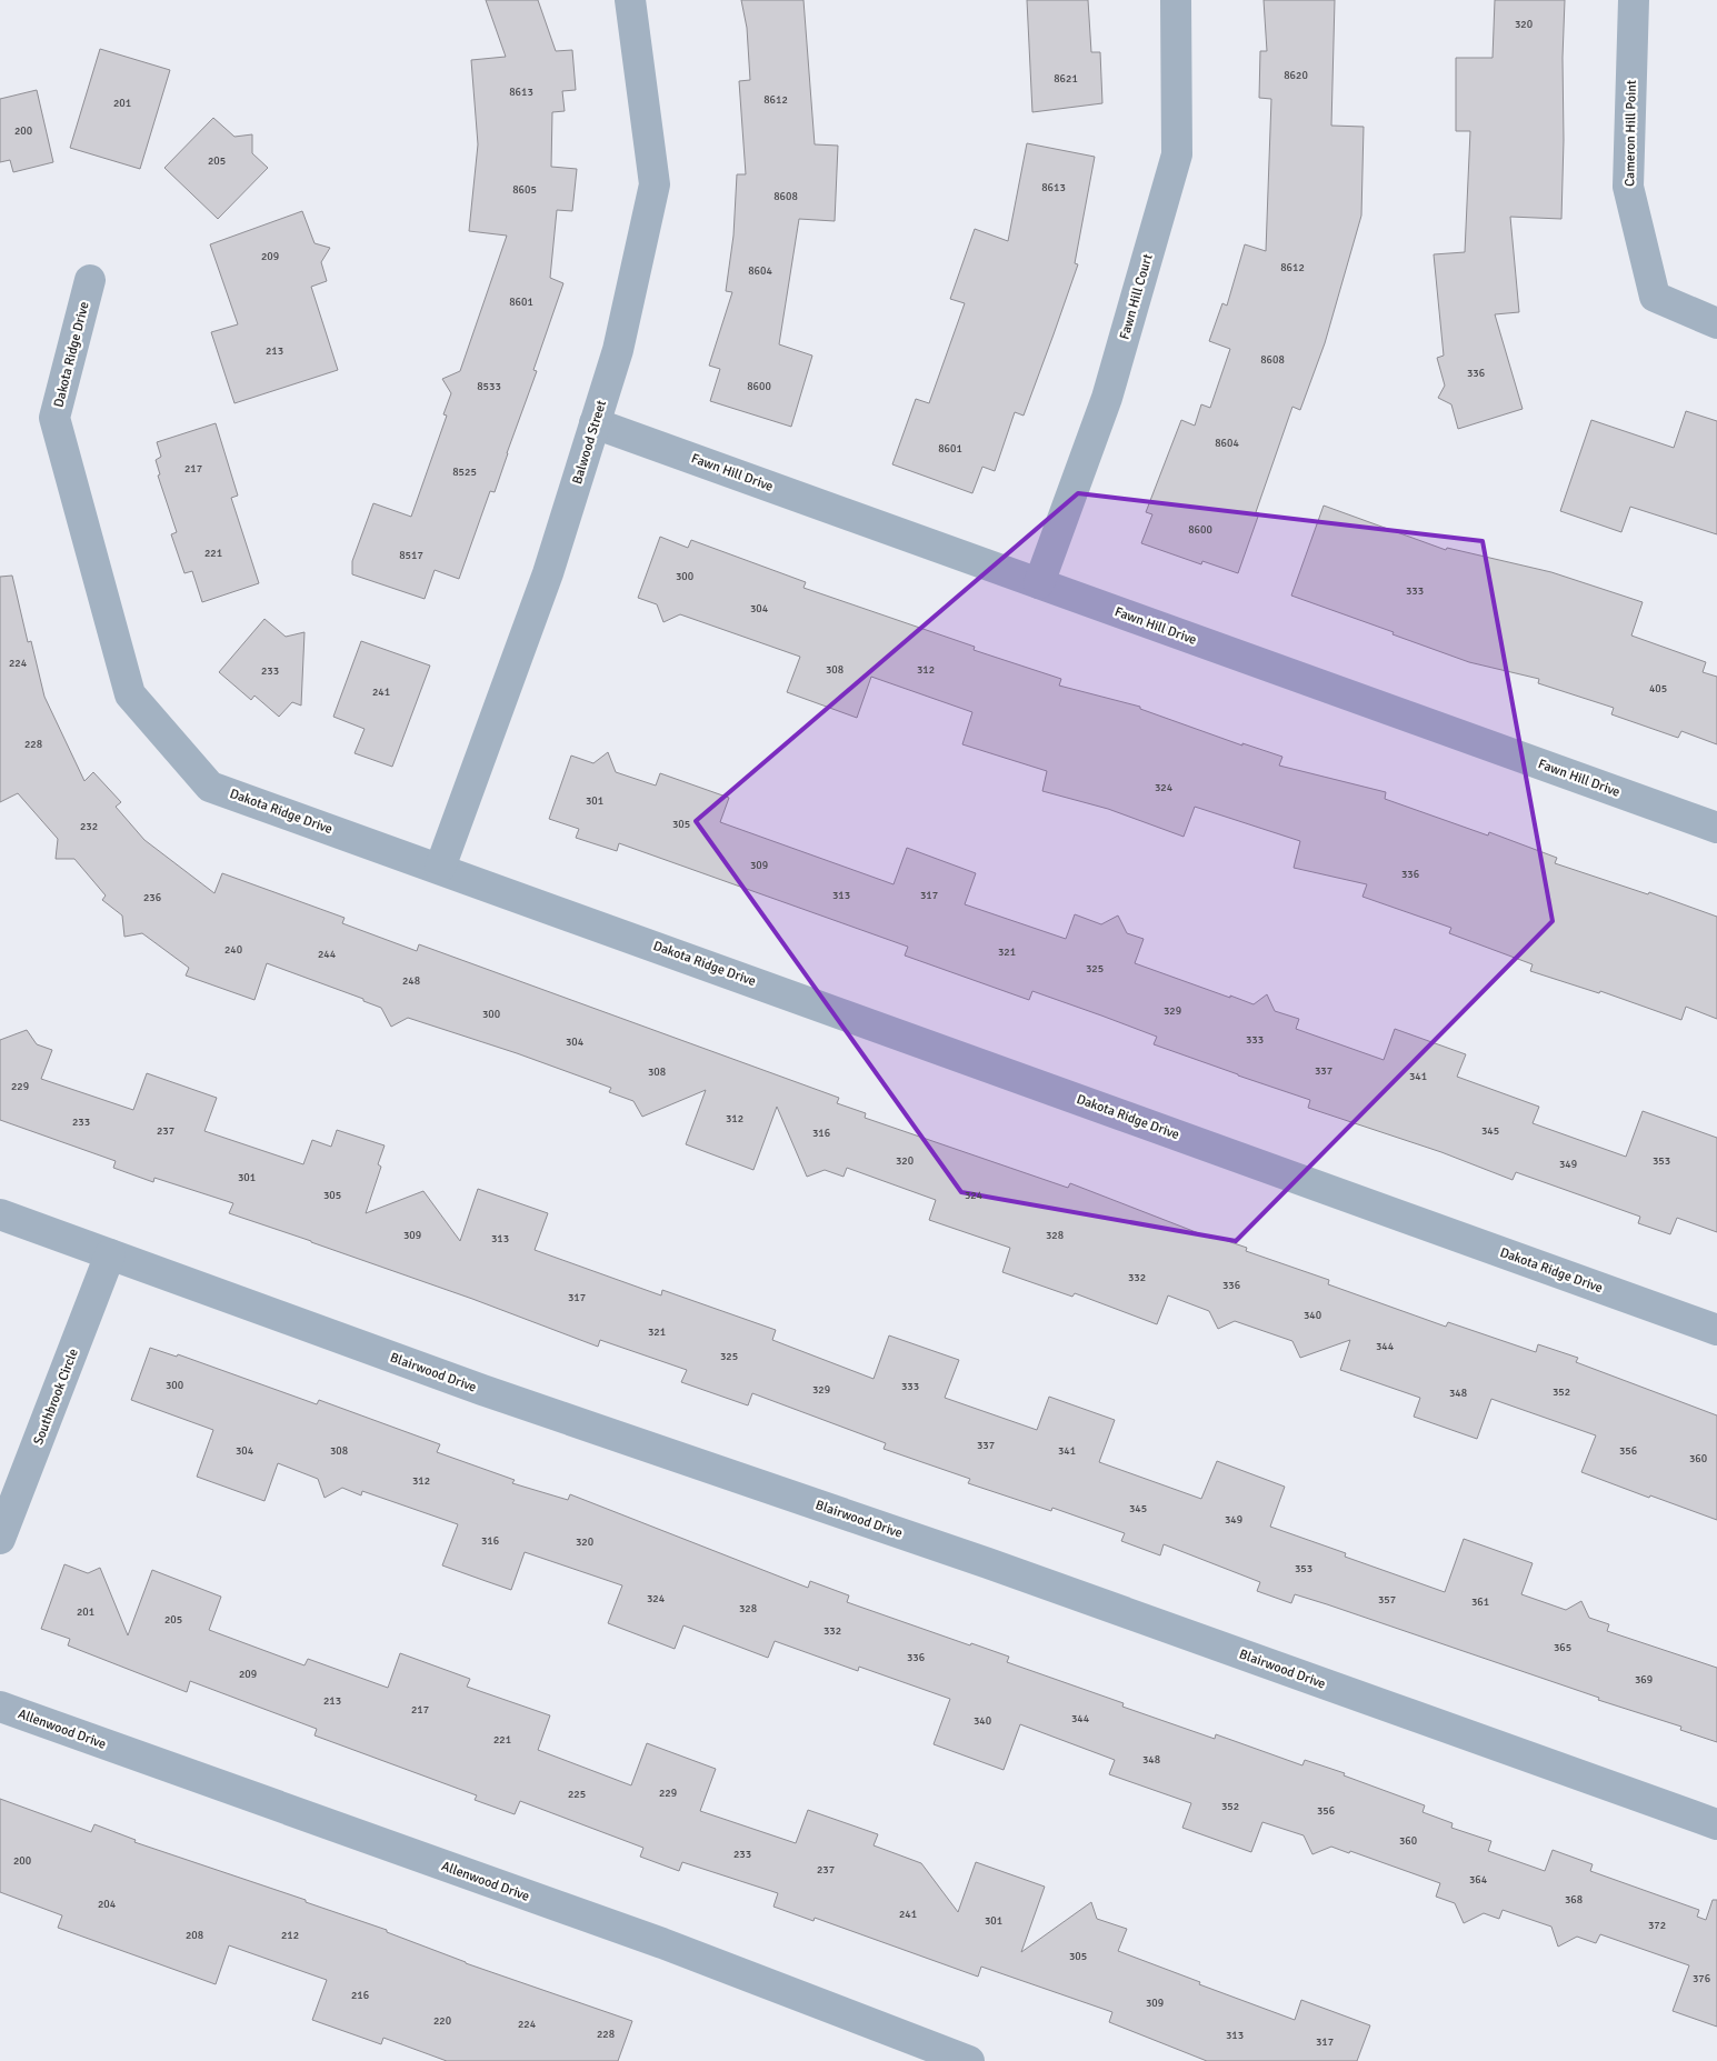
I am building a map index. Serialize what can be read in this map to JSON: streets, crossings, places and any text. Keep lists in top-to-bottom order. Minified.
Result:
{"streets":{"street":["Cameron Hill Point","Fawn Hill Court","Dakota Ridge Drive","Balwood Street","Fawn Hill Drive","Blairwood Drive","Southbrook Circle","Allenwood Drive"]},"crossings":[["Fawn Hill Court","Fawn Hill Drive"],["Dakota Ridge Drive","Balwood Street"],["Balwood Street","Fawn Hill Drive"],["Blairwood Drive","Southbrook Circle"]],"house_numbers":["320","8620","8621","8613","8612","201","200","205","8613","8605","8608","209","8612","8604","8601","213","8608","336","8533","8600","8604","8601","217","8525","8600","221","8517","300","333","304","224","308","312","233","405","241","228","324","301","305","232","309","336","313","317","236","240","321","244","325","248","329","300","333","304","337","308","341","229","312","233","237","345","316","320","353","349","301","305","324","309","328","313","332","336","317","340","321","344","325","300","333","329","352","348","337","304","308","341","356","360","312","345","349","316","320","353","324","357","361","328","201","205","332","365","336","209","369","213","217","344","340","221","348","229","225","352","356","360","233","200","237","364","368","204","241","301","372","208","212","305","376","216","309","220","224","228","313","317"]}
